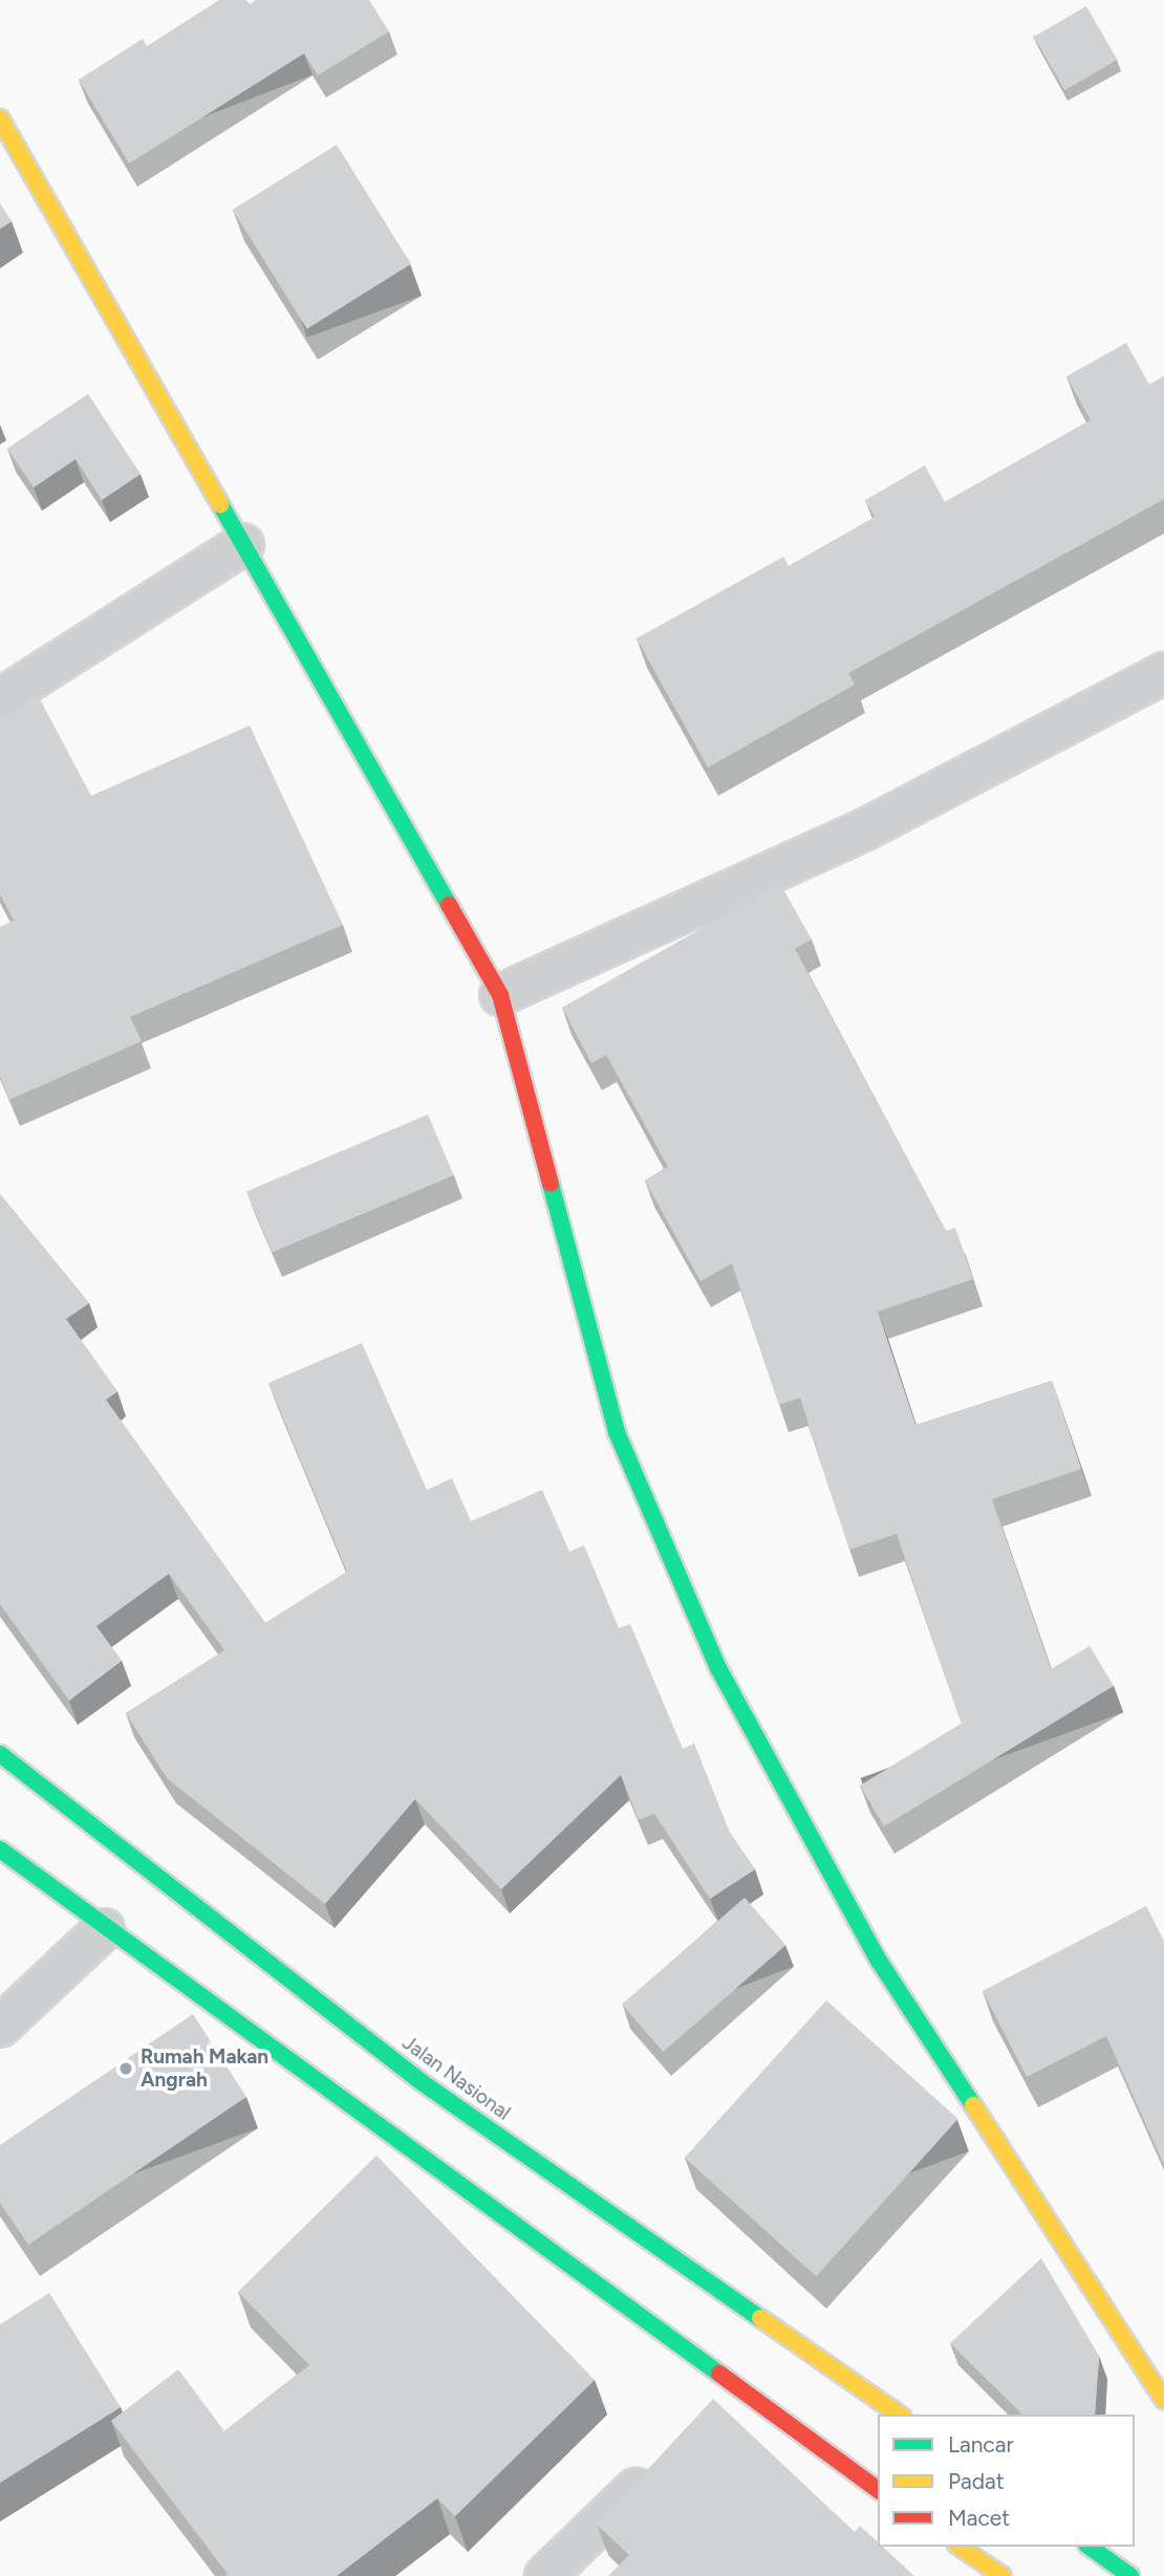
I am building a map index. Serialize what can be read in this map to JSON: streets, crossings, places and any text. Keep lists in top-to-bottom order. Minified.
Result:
{"streets":{"main road":["Jalan Nasional"]},"places":["Rumah Makan Angrah"],"legend":["Lancar","Padat","Macet"]}
